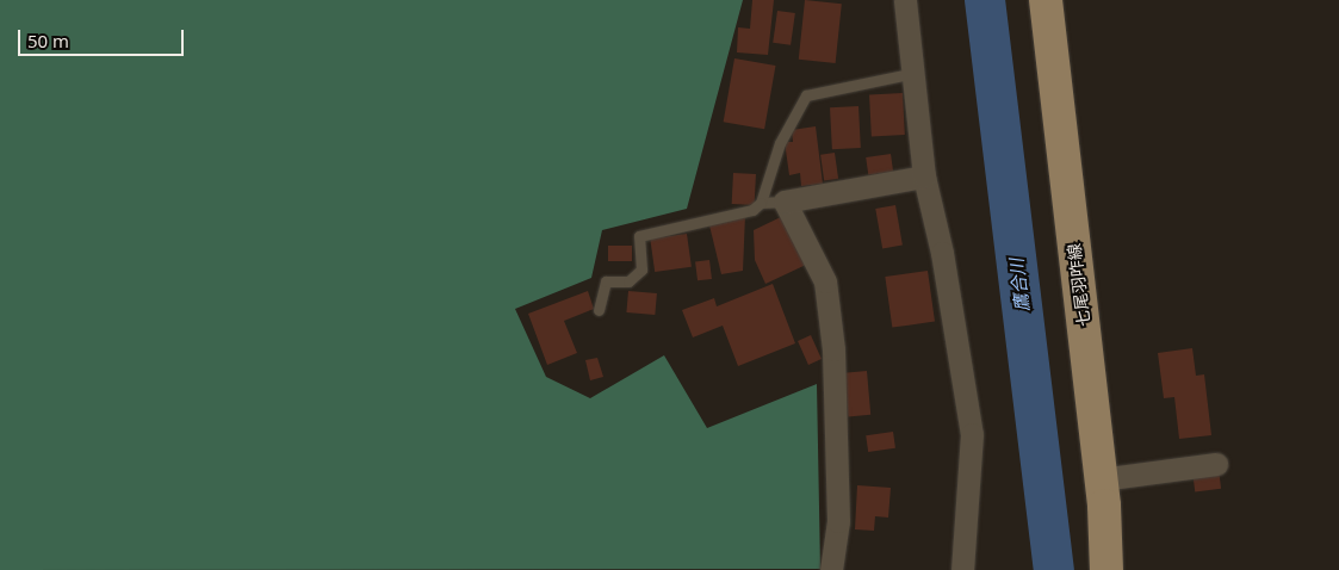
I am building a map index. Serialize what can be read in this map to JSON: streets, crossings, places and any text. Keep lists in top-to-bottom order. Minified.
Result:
{"streets":{"main road":["七尾羽咋線"]},"water":["鷹合川"],"scale_bar":"50 m"}
